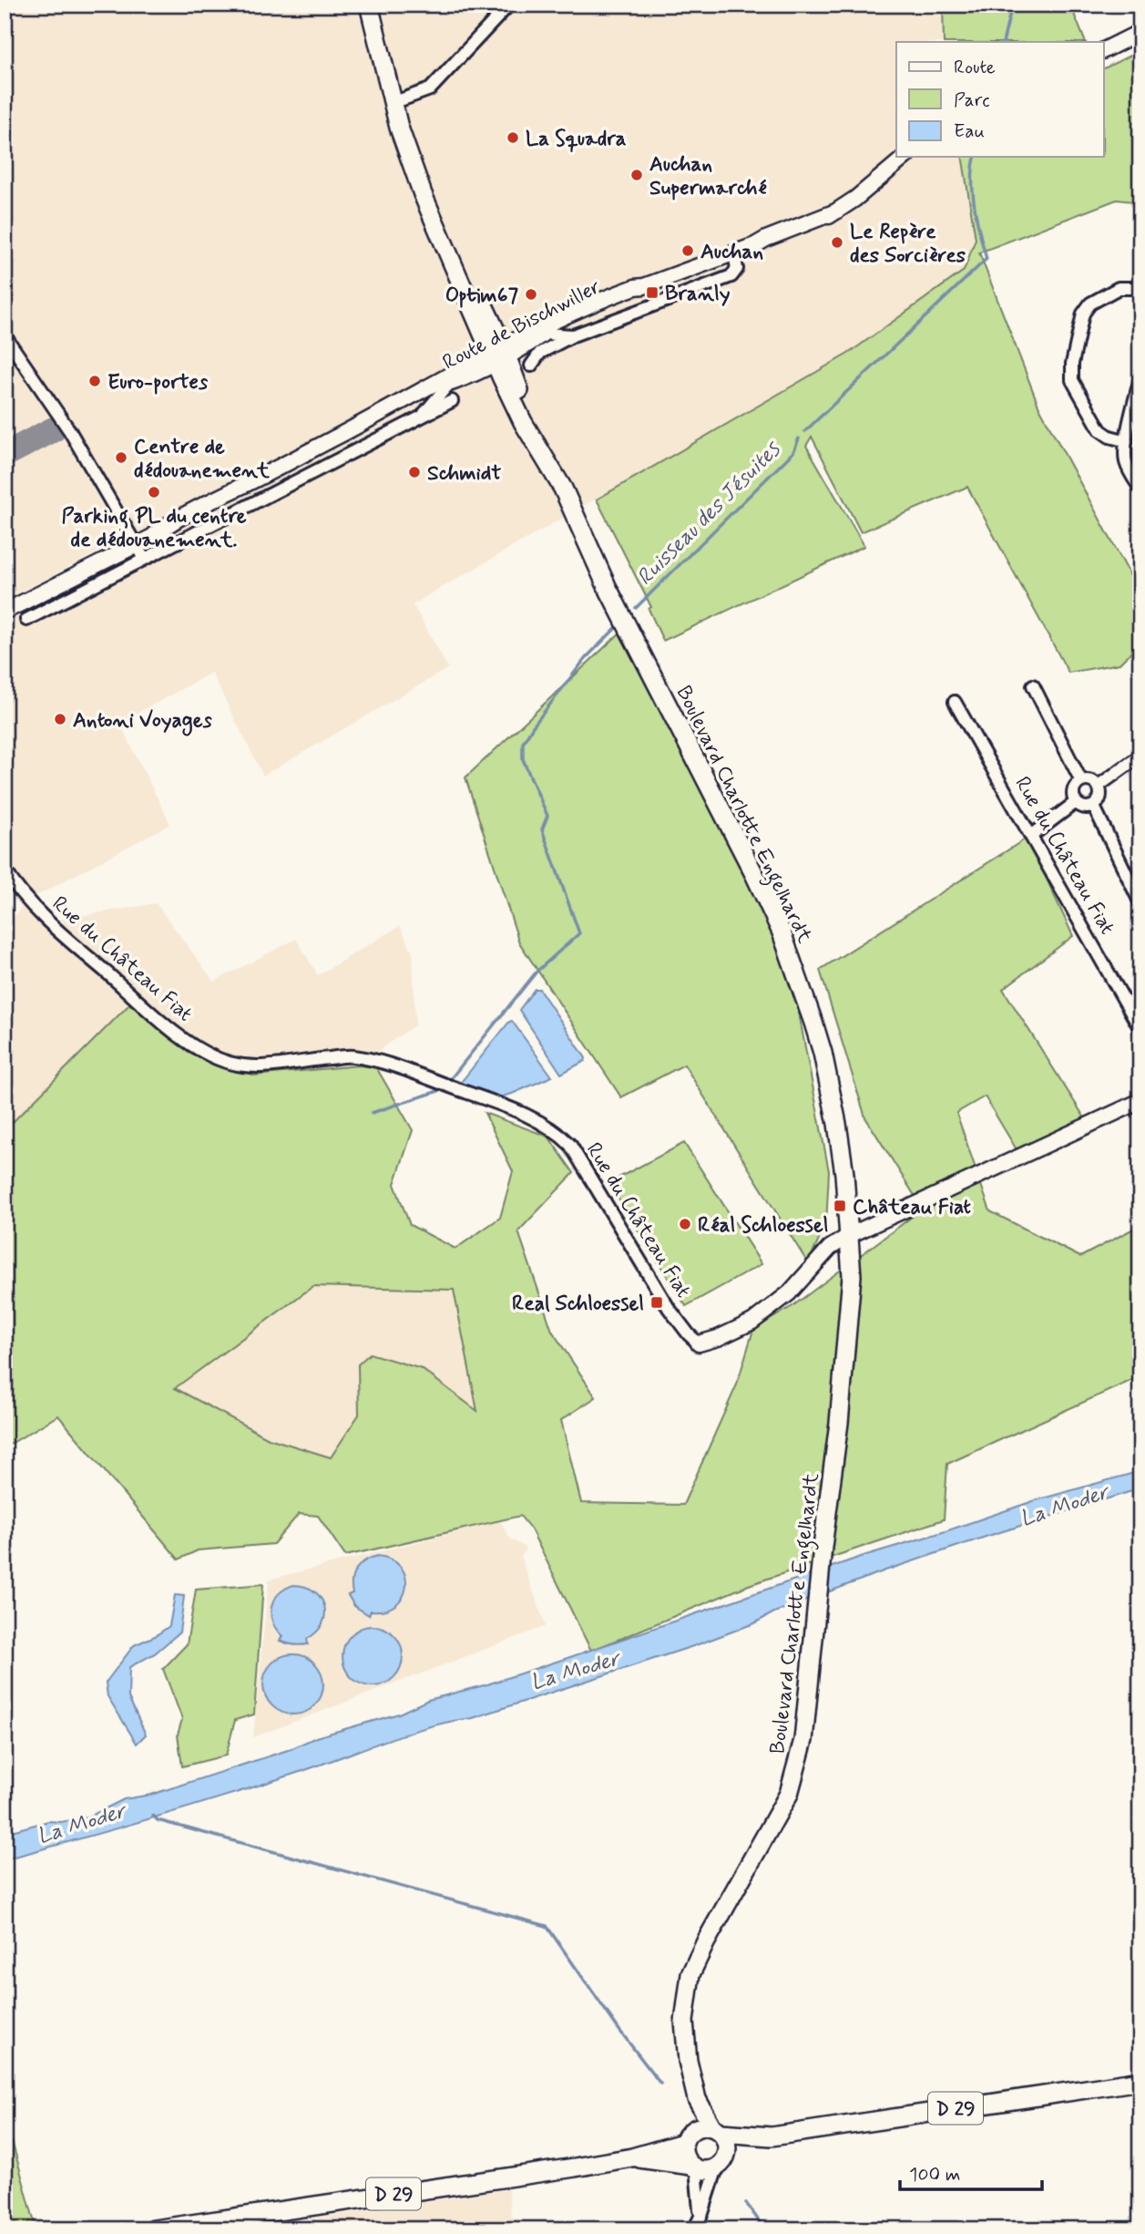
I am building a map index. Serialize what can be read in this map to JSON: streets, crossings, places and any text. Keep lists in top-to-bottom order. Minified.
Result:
{"streets":{"main road":["Boulevard Charlotte Engelhardt","D 29"],"street":["Route de Bischwiller","Rue du Château Fiat"]},"crossings":[["Route de Bischwiller","Boulevard Charlotte Engelhardt"],["Boulevard Charlotte Engelhardt","Rue du Château Fiat"],["Boulevard Charlotte Engelhardt","D 29"]],"water":["Ruisseau des Jésuites","La Moder"],"places":{"other":["La Squadra","Auchan Supermarché","Le Repère des Sorcières","Auchan","Optim67","Euro-portes","Centre de dédouanement","Schmidt","Parking PL du centre de dédouanement.","Antoni Voyages","Réal Schloessel"],"transit":["Branly","Château Fiat","Real Schloessel"]},"legend":["Route","Parc","Eau"],"scale_bar":"100 m"}
